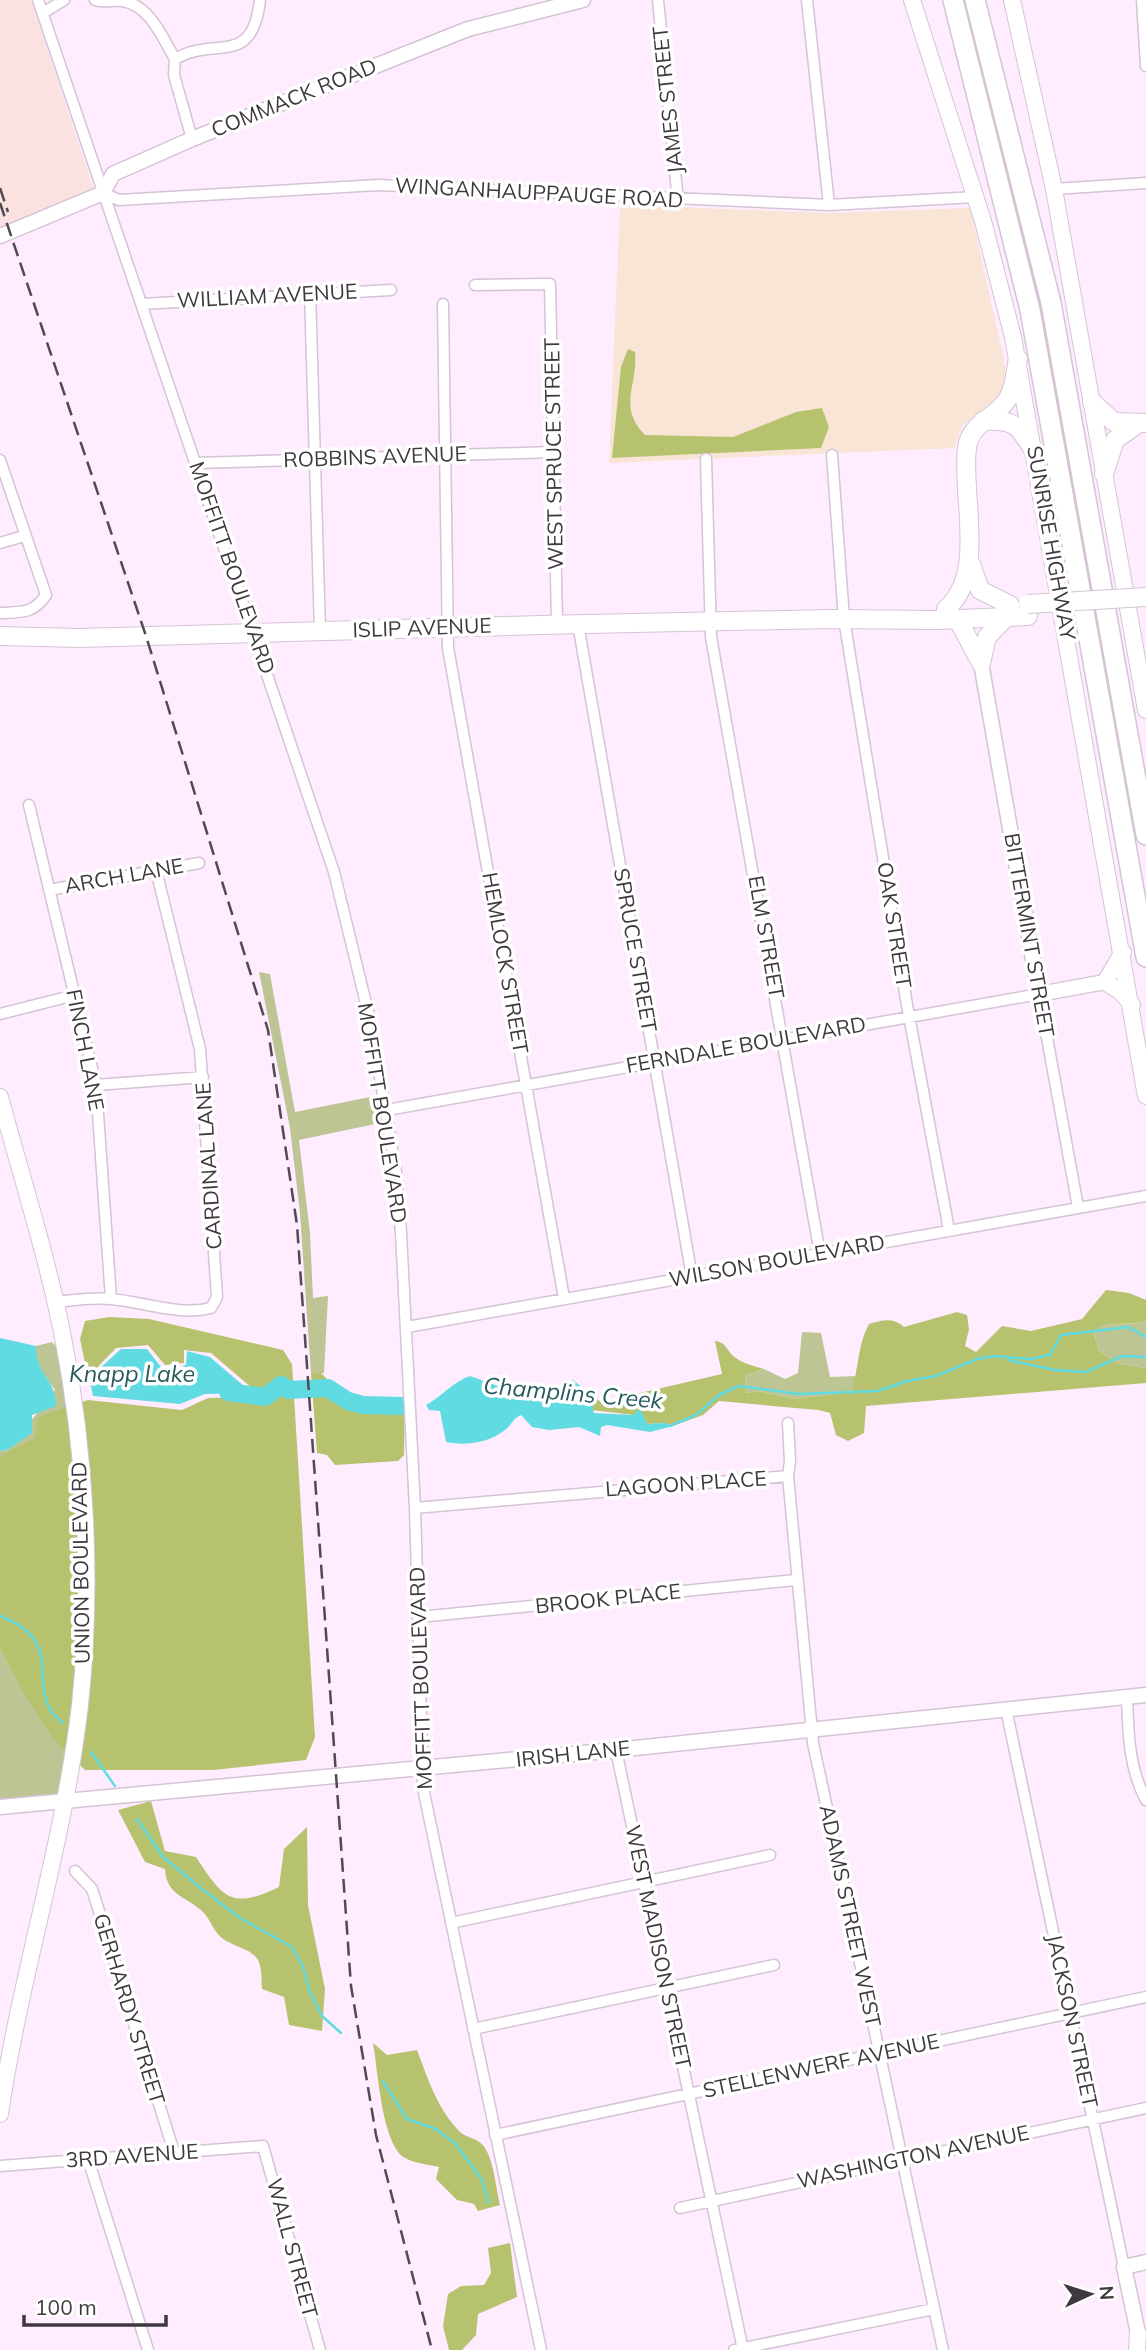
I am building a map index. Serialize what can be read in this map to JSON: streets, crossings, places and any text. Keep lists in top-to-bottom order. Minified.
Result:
{"streets":{"highway":["SUNRISE HIGHWAY"],"main road":["ISLIP AVENUE","UNION BOULEVARD"],"street":["COMMACK ROAD","JAMES STREET","WINGANHAUPPAUGE ROAD","WILLIAM AVENUE","WEST SPRUCE STREET","ROBBINS AVENUE","MOFFITT BOULEVARD","ARCH LANE","OAK STREET","BITTERMINT STREET","ELM STREET","SPRUCE STREET","HEMLOCK STREET","FERNDALE BOULEVARD","FINCH LANE","CARDINAL LANE","WILSON BOULEVARD","LAGOON PLACE","BROOK PLACE","IRISH LANE","ADAMS STREET WEST","WEST MADISON STREET","GERHARDY STREET","JACKSON STREET","STELLENWERF AVENUE","3RD AVENUE","WASHINGTON AVENUE","WALL STREET"]},"crossings":[["COMMACK ROAD","WINGANHAUPPAUGE ROAD"],["COMMACK ROAD","MOFFITT BOULEVARD"],["JAMES STREET","WINGANHAUPPAUGE ROAD"],["WINGANHAUPPAUGE ROAD","SUNRISE HIGHWAY"],["WINGANHAUPPAUGE ROAD","MOFFITT BOULEVARD"],["WILLIAM AVENUE","MOFFITT BOULEVARD"],["WEST SPRUCE STREET","ROBBINS AVENUE"],["WEST SPRUCE STREET","ISLIP AVENUE"],["ROBBINS AVENUE","MOFFITT BOULEVARD"],["ROBBINS AVENUE","HEMLOCK STREET"],["MOFFITT BOULEVARD","ISLIP AVENUE"],["MOFFITT BOULEVARD","FERNDALE BOULEVARD"],["MOFFITT BOULEVARD","WILSON BOULEVARD"],["MOFFITT BOULEVARD","LAGOON PLACE"],["MOFFITT BOULEVARD","BROOK PLACE"],["MOFFITT BOULEVARD","IRISH LANE"],["MOFFITT BOULEVARD","STELLENWERF AVENUE"],["ISLIP AVENUE","OAK STREET"],["ISLIP AVENUE","ELM STREET"],["ISLIP AVENUE","SPRUCE STREET"],["ISLIP AVENUE","HEMLOCK STREET"],["ARCH LANE","FINCH LANE"],["ARCH LANE","CARDINAL LANE"],["OAK STREET","FERNDALE BOULEVARD"],["OAK STREET","WILSON BOULEVARD"],["BITTERMINT STREET","FERNDALE BOULEVARD"],["BITTERMINT STREET","WILSON BOULEVARD"],["ELM STREET","FERNDALE BOULEVARD"],["ELM STREET","WILSON BOULEVARD"],["SPRUCE STREET","FERNDALE BOULEVARD"],["SPRUCE STREET","WILSON BOULEVARD"],["HEMLOCK STREET","FERNDALE BOULEVARD"],["HEMLOCK STREET","WILSON BOULEVARD"],["FINCH LANE","CARDINAL LANE"],["CARDINAL LANE","UNION BOULEVARD"],["LAGOON PLACE","BROOK PLACE"],["LAGOON PLACE","IRISH LANE"],["LAGOON PLACE","ADAMS STREET WEST"],["UNION BOULEVARD","IRISH LANE"],["IRISH LANE","ADAMS STREET WEST"],["IRISH LANE","WEST MADISON STREET"],["IRISH LANE","JACKSON STREET"],["ADAMS STREET WEST","STELLENWERF AVENUE"],["ADAMS STREET WEST","WASHINGTON AVENUE"],["WEST MADISON STREET","STELLENWERF AVENUE"],["WEST MADISON STREET","WASHINGTON AVENUE"],["GERHARDY STREET","3RD AVENUE"],["JACKSON STREET","STELLENWERF AVENUE"],["JACKSON STREET","WASHINGTON AVENUE"],["3RD AVENUE","WALL STREET"]],"water":["Knapp Lake","Champlins Creek"],"scale_bar":"100 m","north":"right"}
